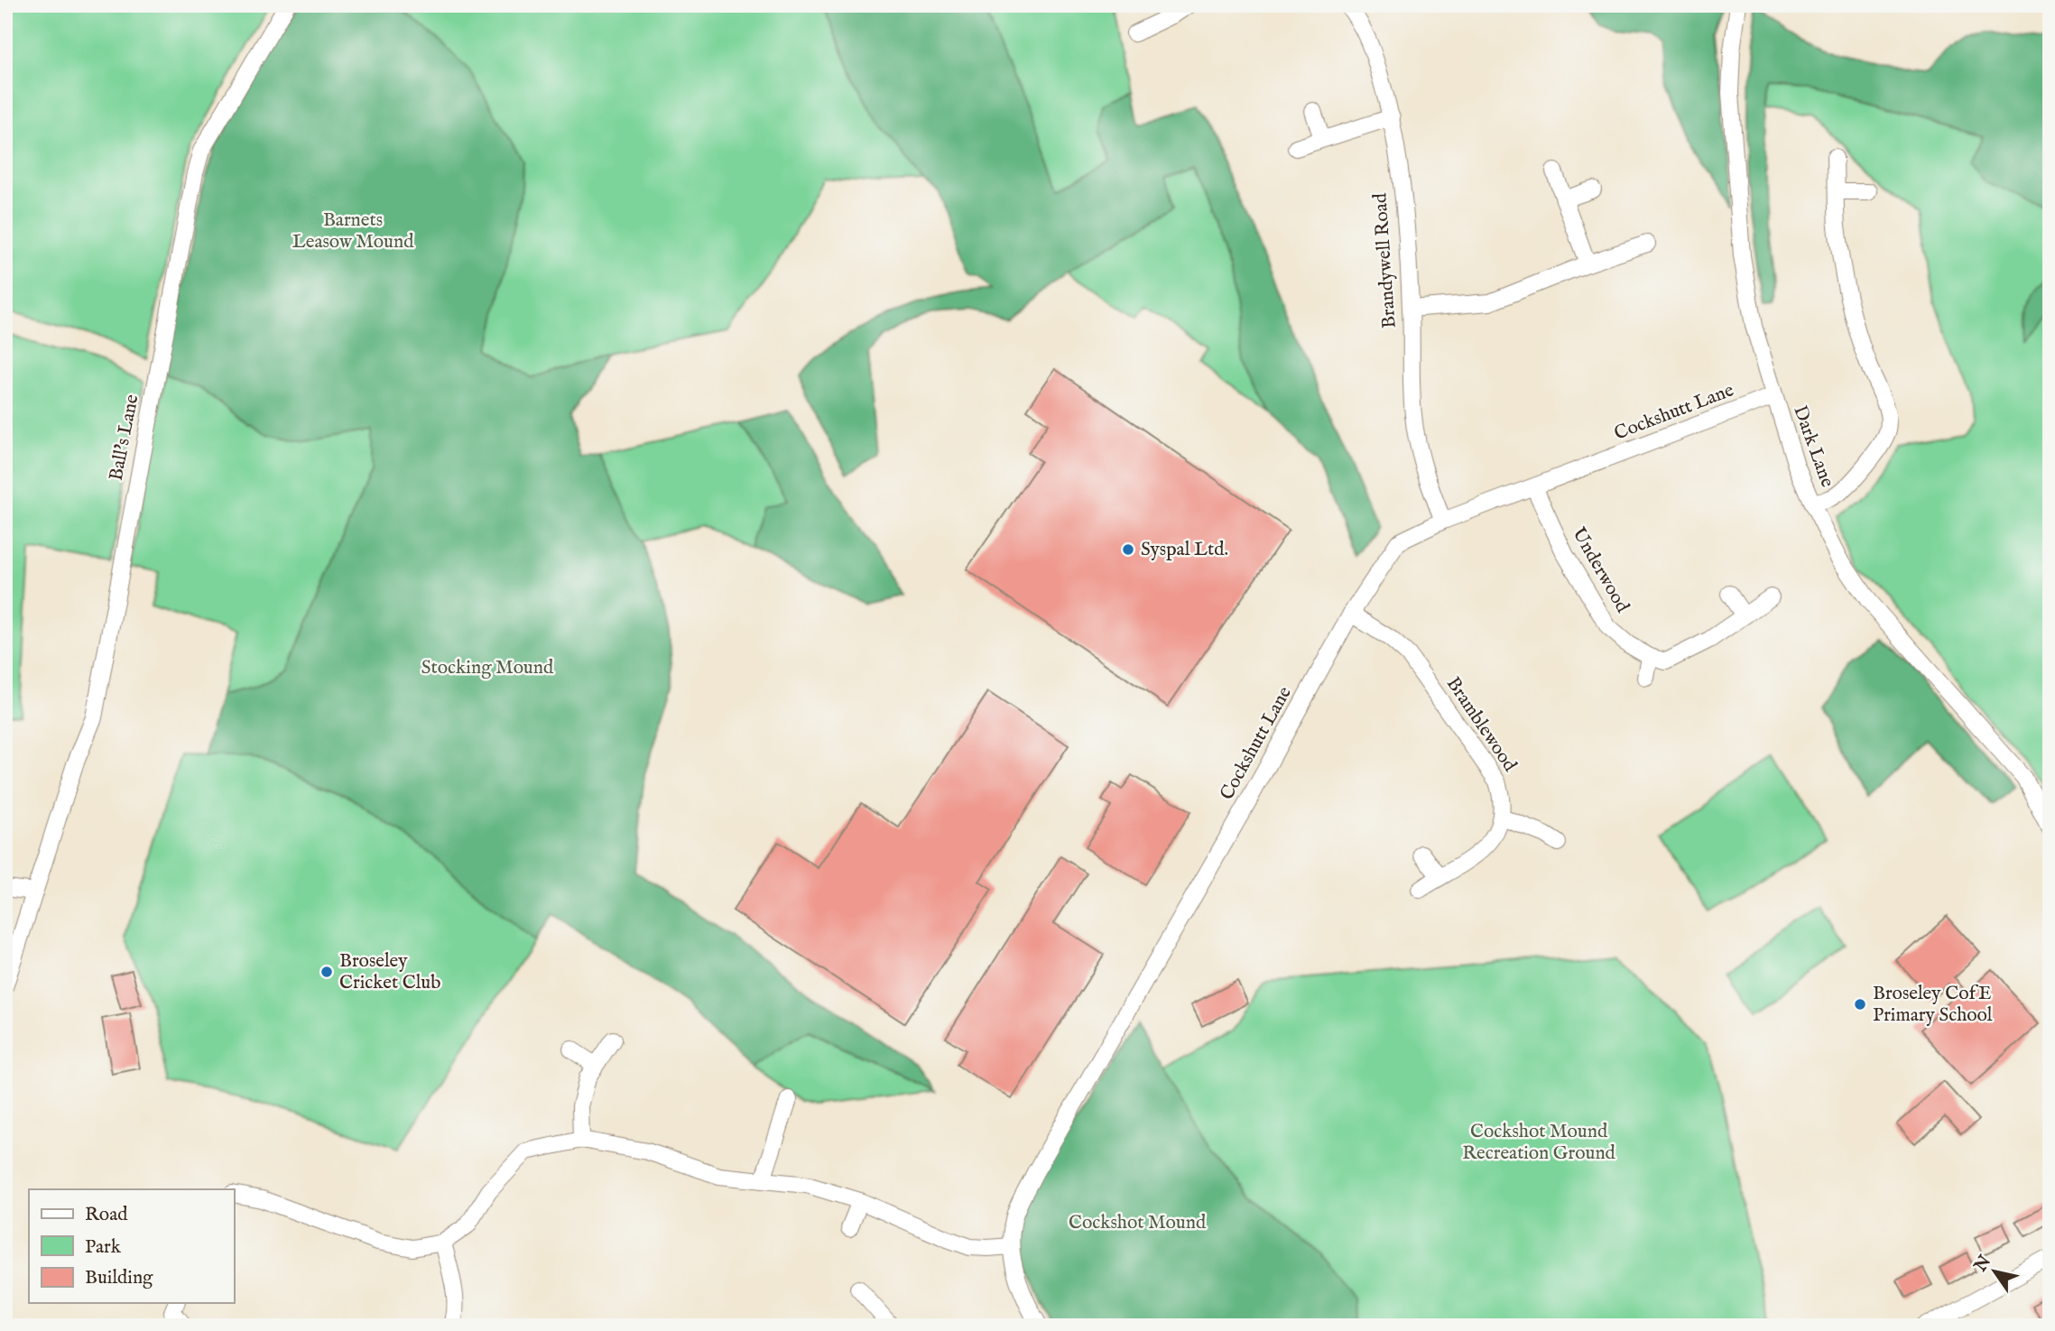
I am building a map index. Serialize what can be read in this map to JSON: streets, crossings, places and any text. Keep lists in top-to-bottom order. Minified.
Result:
{"streets":{"street":["Brandywell Road","Cockshutt Lane","Ball's Lane","Dark Lane","Underwood","Bramblewood"]},"crossings":[["Brandywell Road","Cockshutt Lane"],["Cockshutt Lane","Dark Lane"],["Cockshutt Lane","Underwood"],["Cockshutt Lane","Bramblewood"]],"parks":["Barnets Leasow Mound","Stocking Mound","Cockshot Mound Recreation Ground","Cockshot Mound"],"places":["Syspal Ltd.","Broseley Cricket Club","Broseley CofE Primary School"],"legend":["Road","Park","Building"],"north":"top left"}
